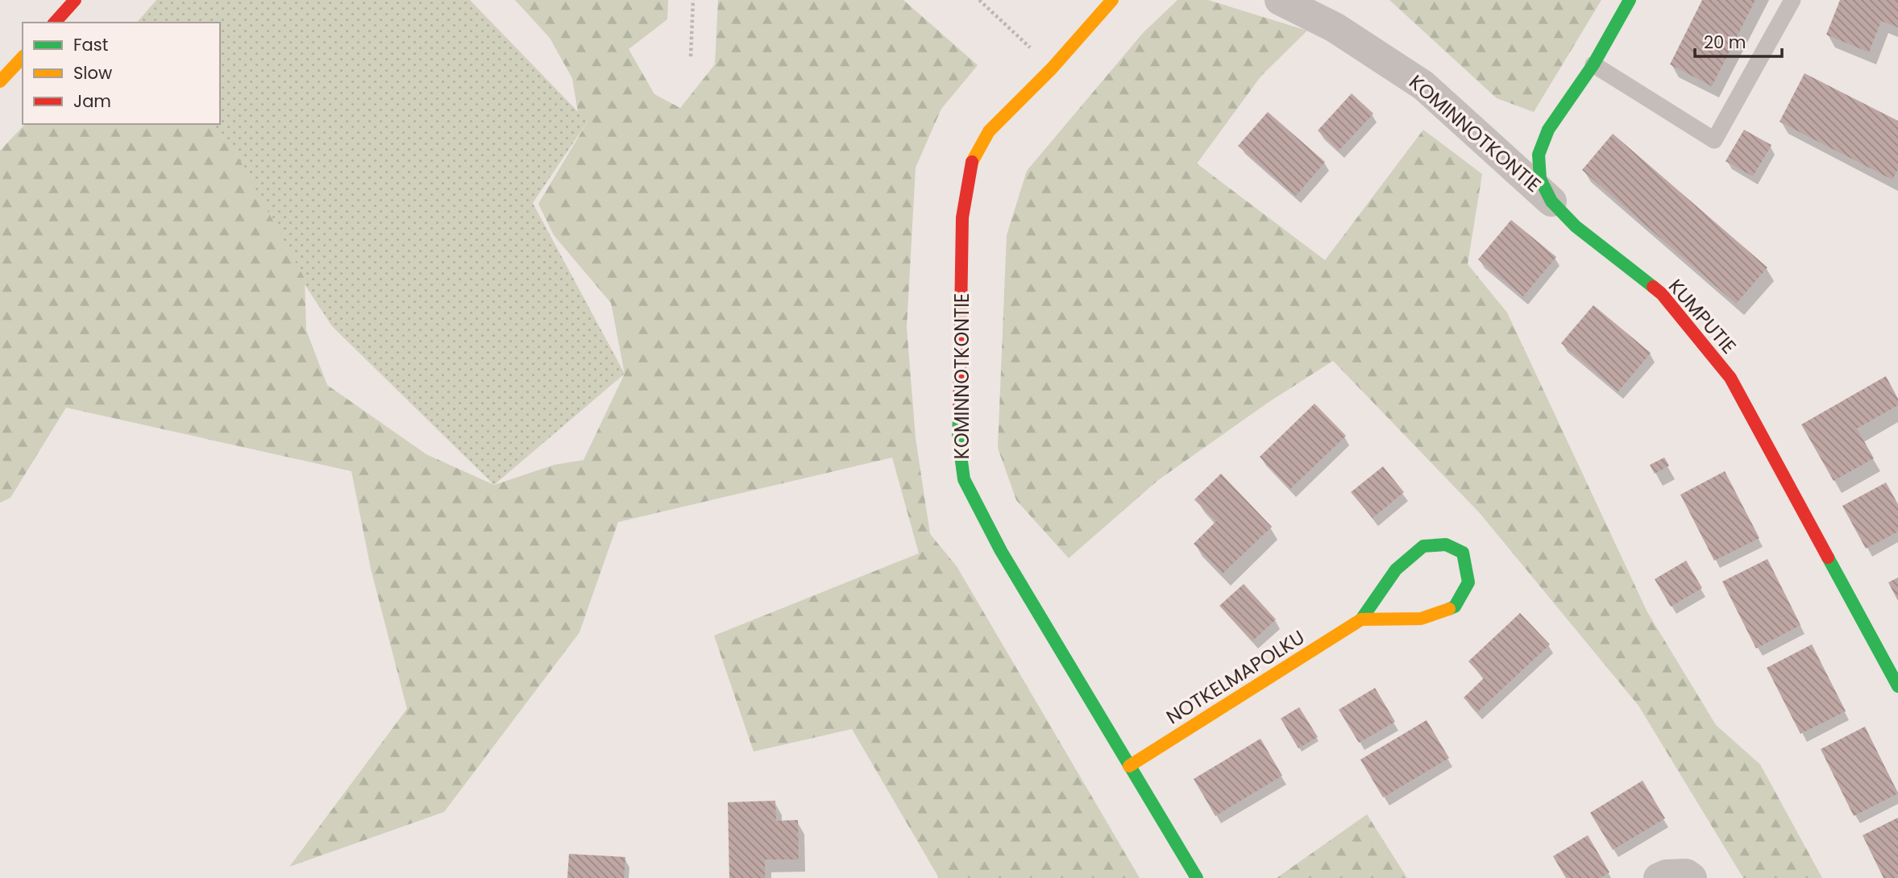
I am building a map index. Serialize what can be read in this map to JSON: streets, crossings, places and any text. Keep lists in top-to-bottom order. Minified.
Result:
{"streets":{"street":["KOMINNOTKONTIE","KUMPUTIE","NOTKELMAPOLKU"]},"crossings":[["KOMINNOTKONTIE","KUMPUTIE"],["KOMINNOTKONTIE","NOTKELMAPOLKU"]],"legend":["Fast","Slow","Jam"],"scale_bar":"20 m"}
